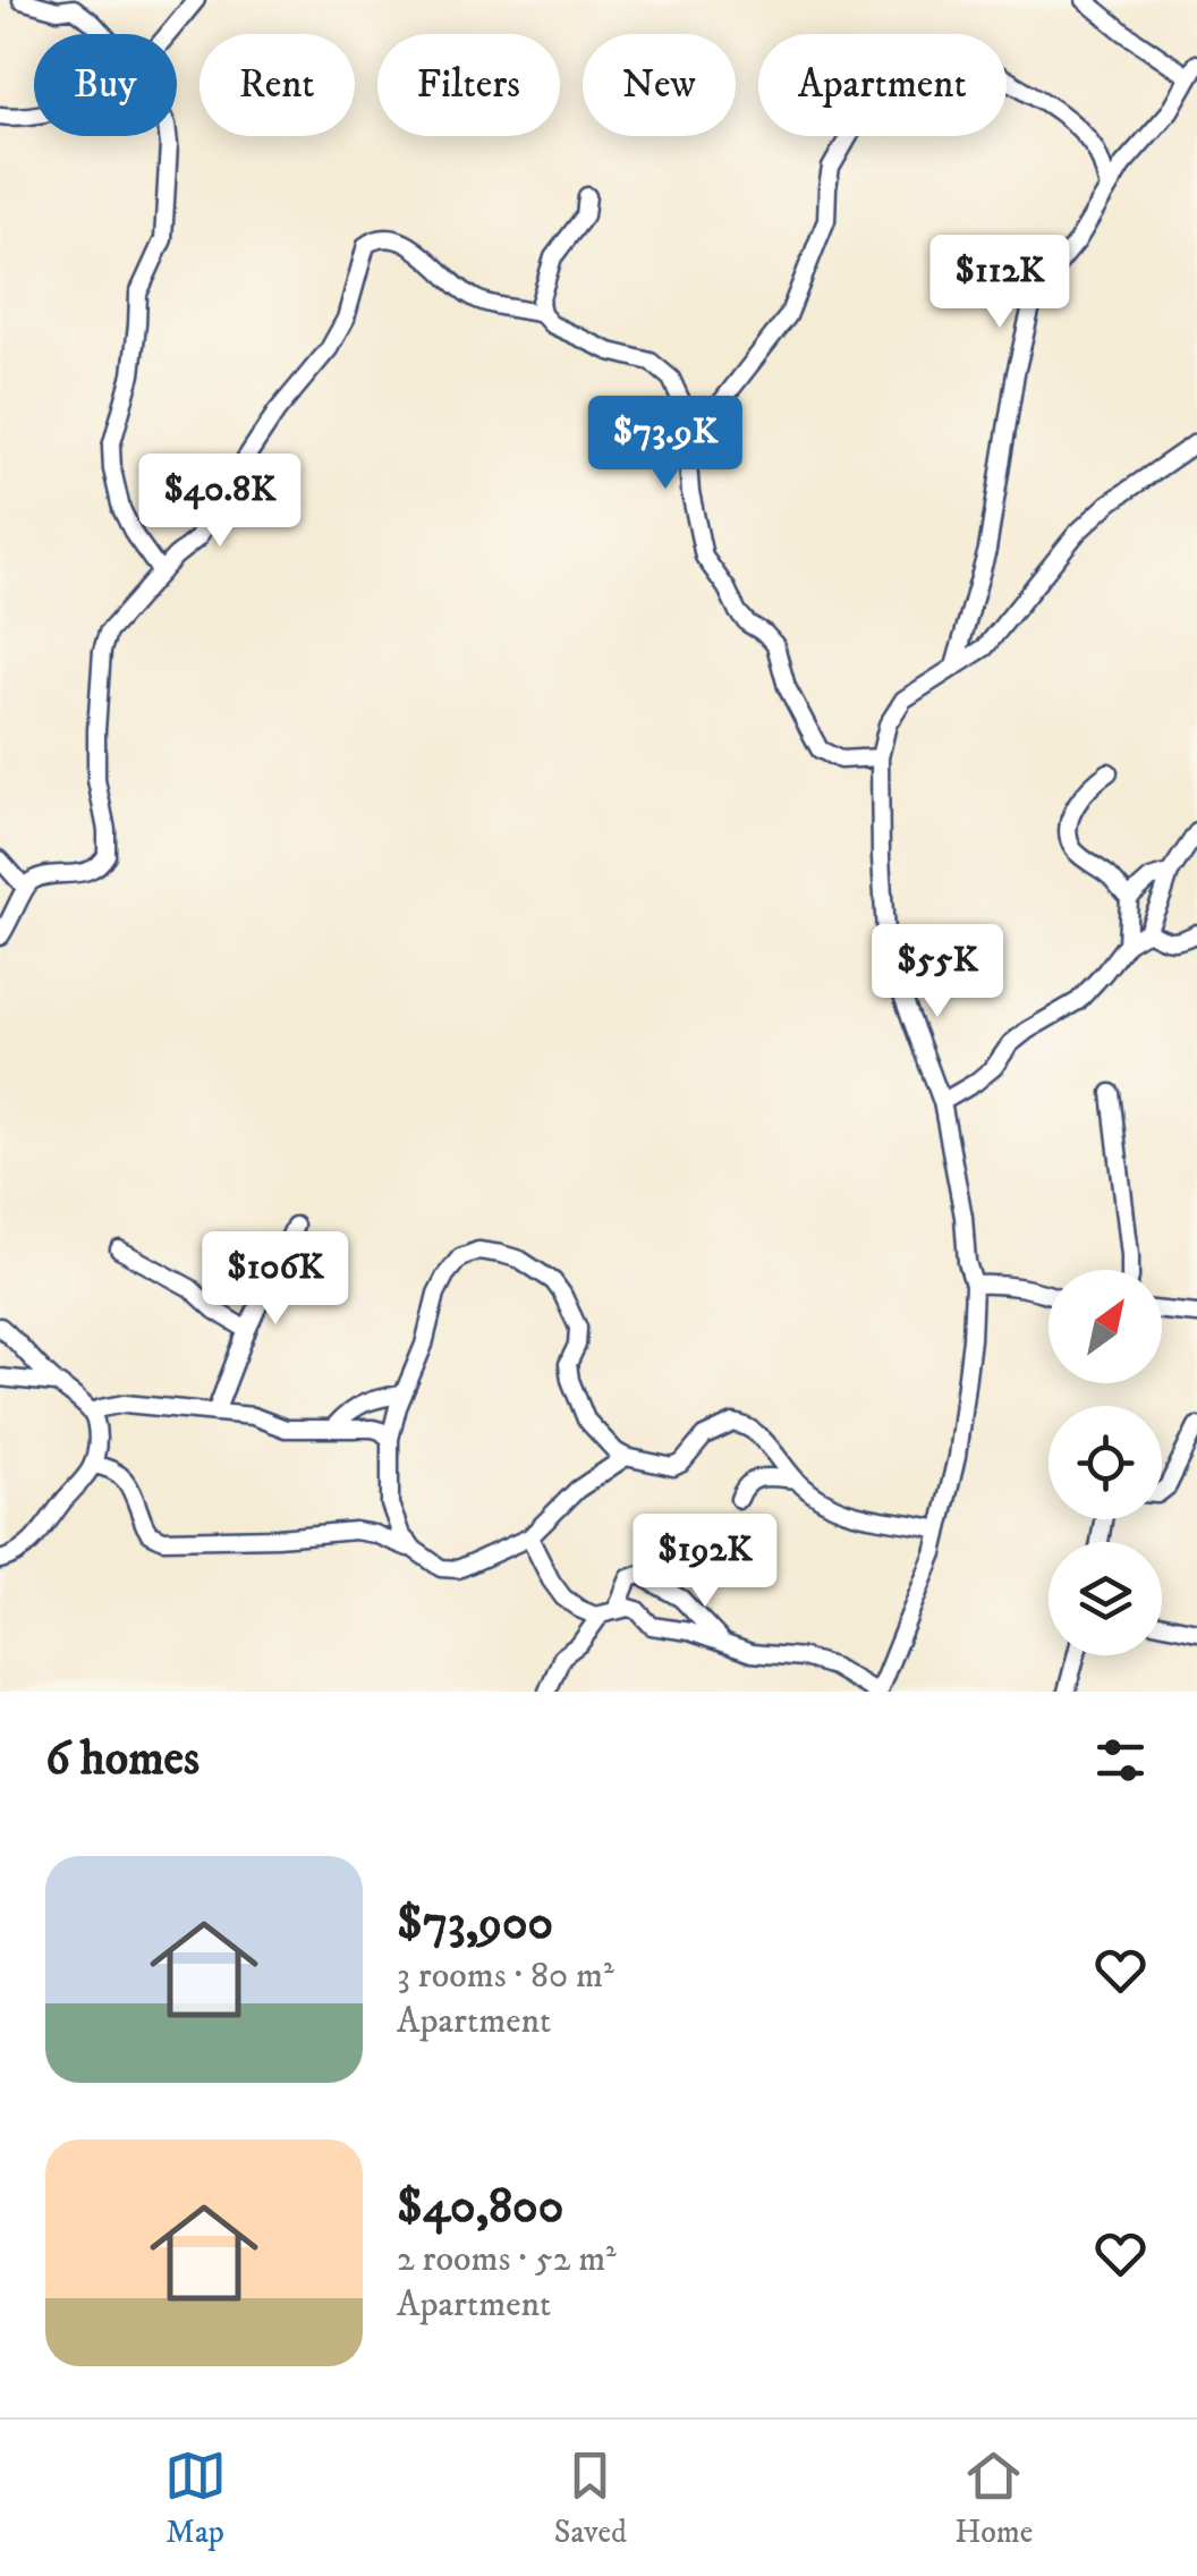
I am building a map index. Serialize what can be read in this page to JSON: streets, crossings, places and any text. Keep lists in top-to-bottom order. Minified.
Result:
{"north":"top right","page":{"chip":["Buy","Rent","Filters","New","Apartment"],"price":["$112K","$73.9K","$40.8K","$55K","$106K","$192K"],"heading":"6 homes","list":[{"name":"$73,900","note":"3 rooms · 80 m² · Apartment"},{"name":"$40,800","note":"2 rooms · 52 m² · Apartment"}],"tabs":["Map","Saved","Home"]}}
